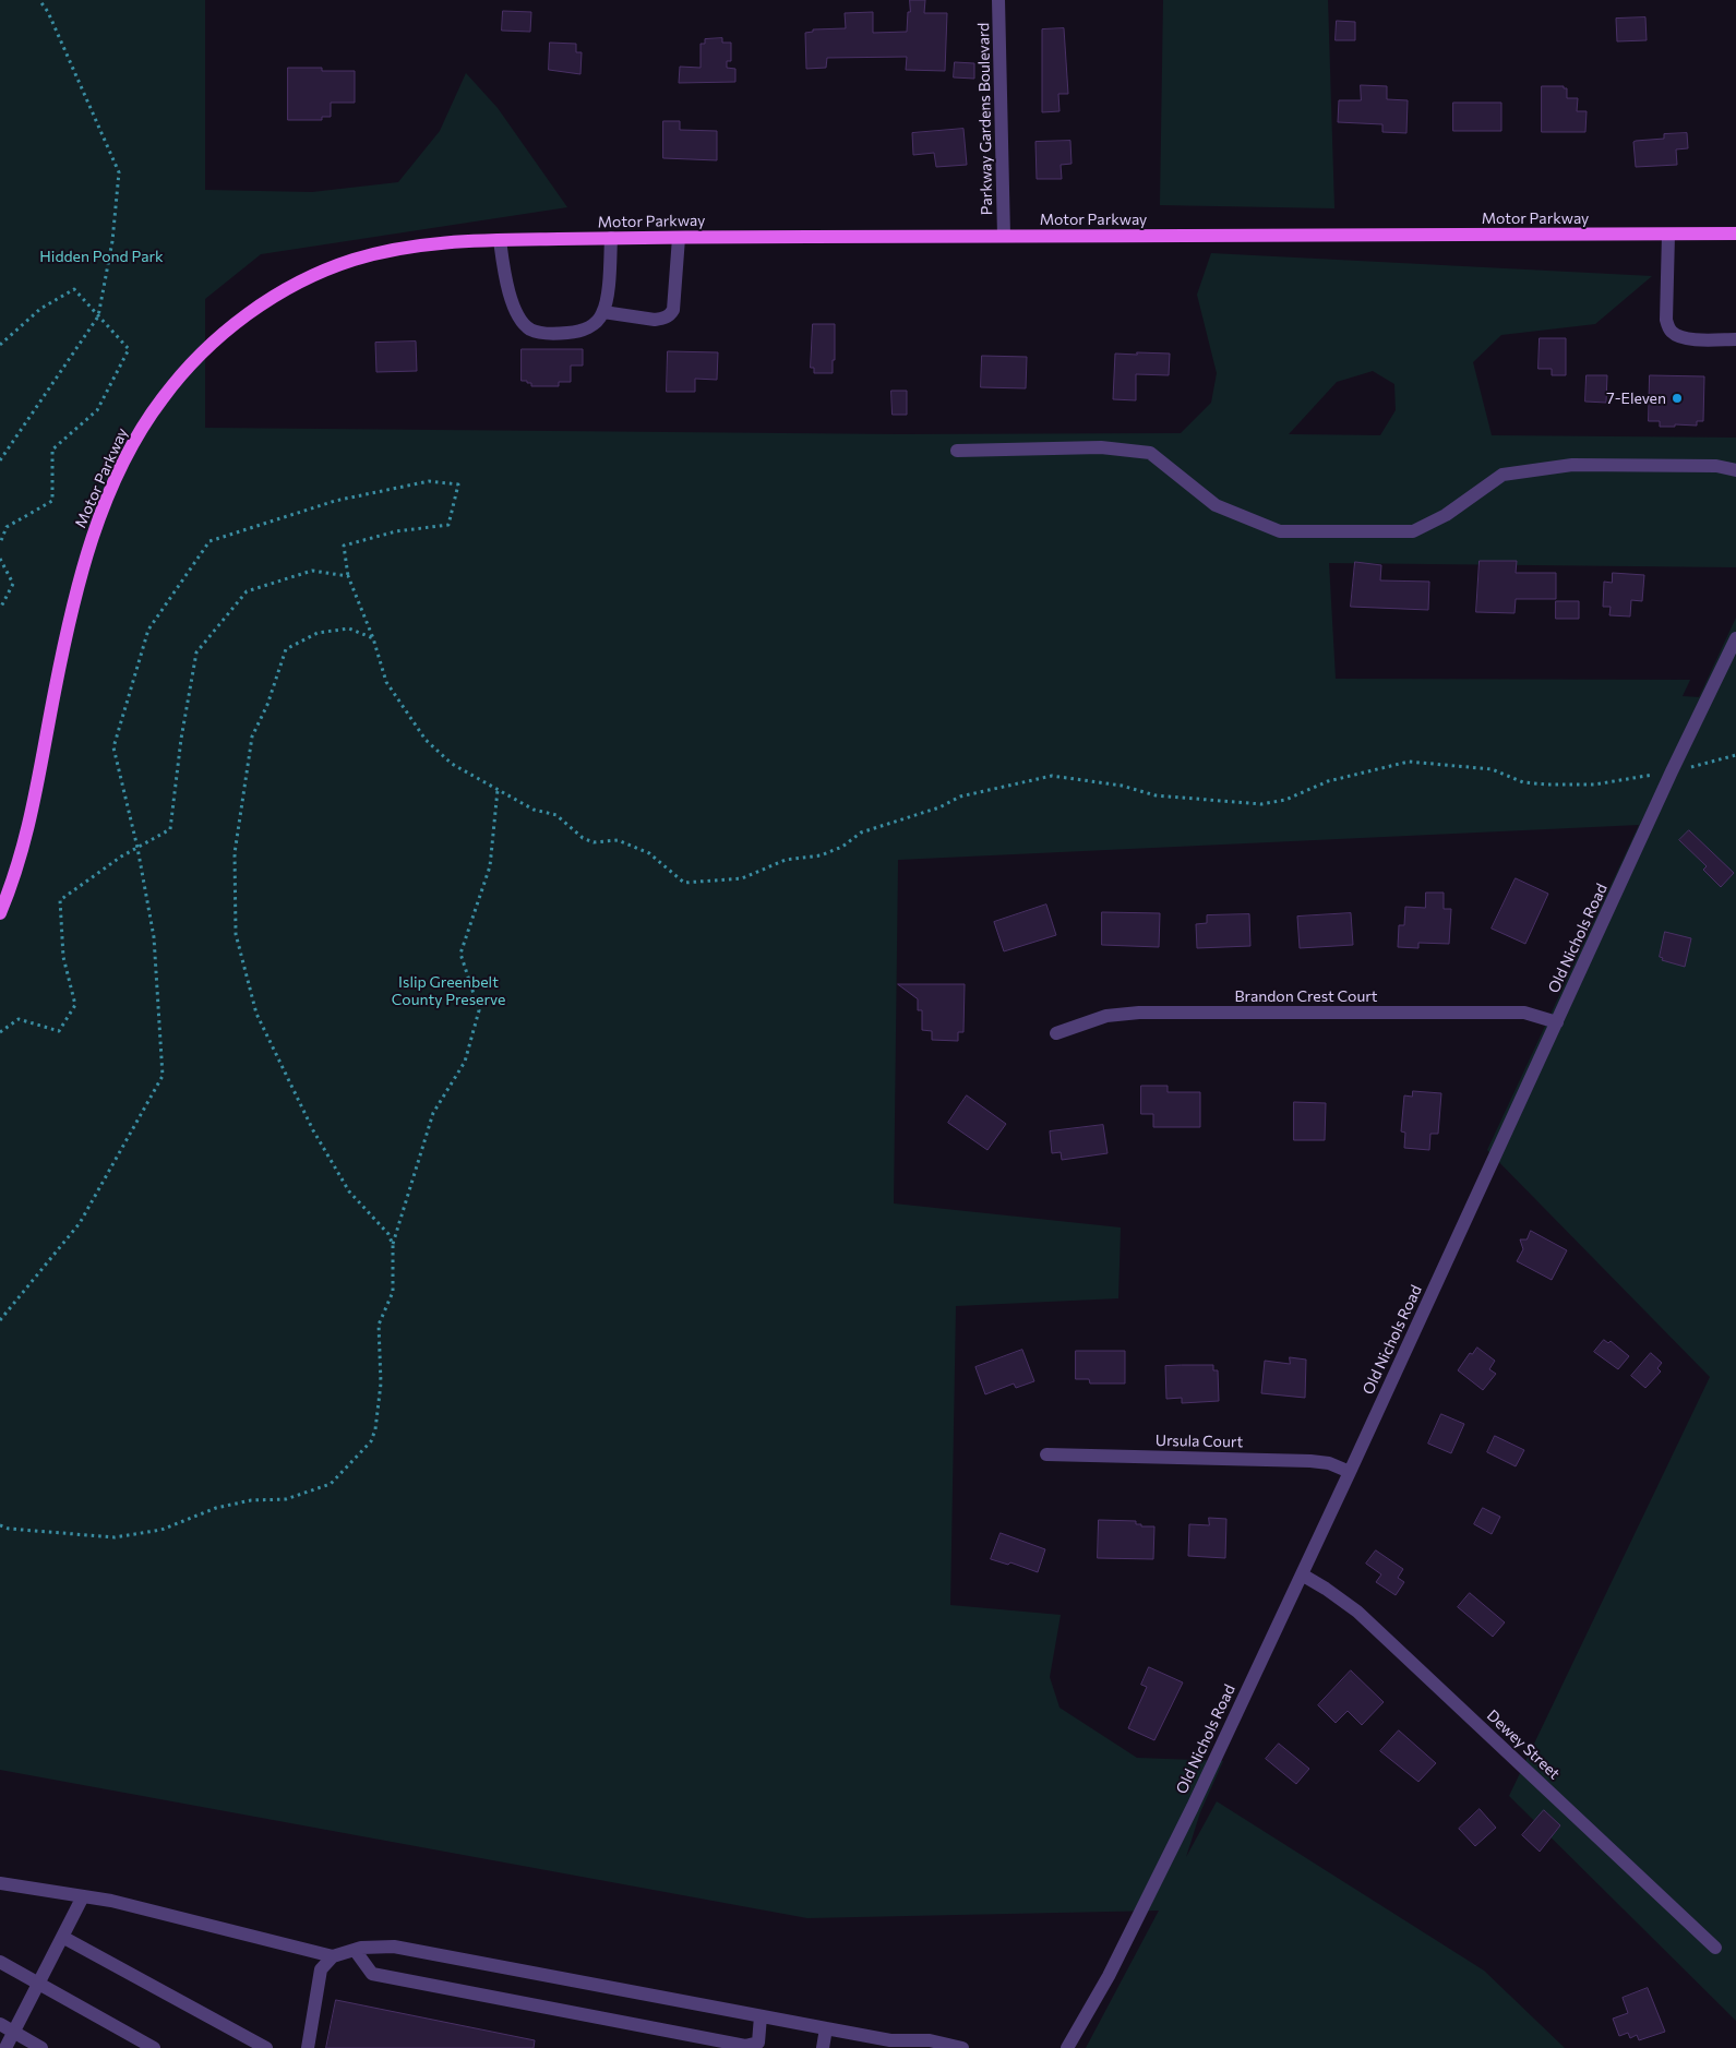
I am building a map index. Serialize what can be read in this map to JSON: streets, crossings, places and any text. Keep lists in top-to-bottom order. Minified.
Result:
{"streets":{"main road":["Motor Parkway"],"street":["Parkway Gardens Boulevard","Old Nichols Road","Brandon Crest Court","Ursula Court","Dewey Street"]},"crossings":[["Parkway Gardens Boulevard","Motor Parkway"],["Old Nichols Road","Brandon Crest Court"],["Old Nichols Road","Ursula Court"],["Old Nichols Road","Dewey Street"]],"parks":["Hidden Pond Park","Islip Greenbelt County Preserve"],"places":["7-Eleven"]}
